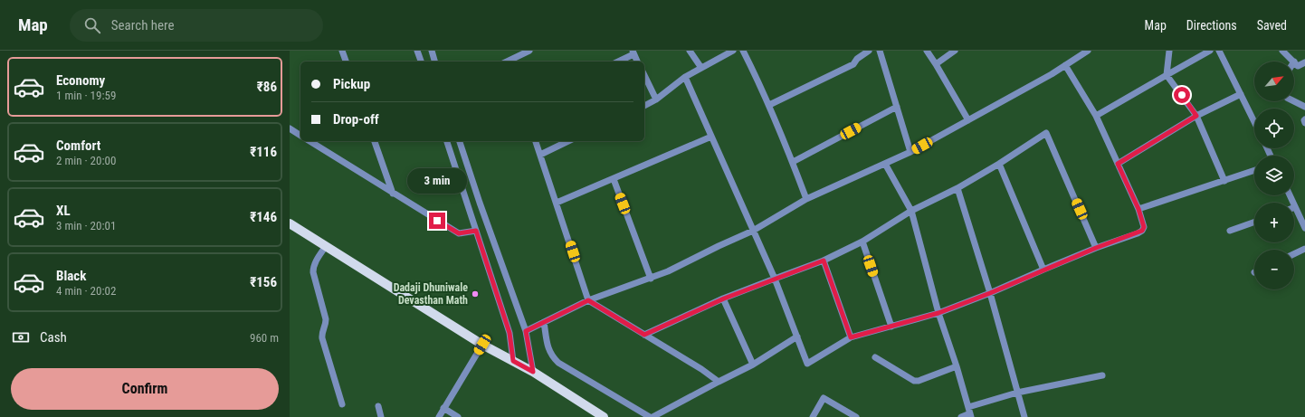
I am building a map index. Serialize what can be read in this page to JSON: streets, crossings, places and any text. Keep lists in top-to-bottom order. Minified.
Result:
{"places":["Dadaji Dhuniwale Devasthan Math"],"north":"top right","page":{"header":"Map","search":"Search here","nav":["Map","Directions","Saved"],"list":[{"name":"Economy","note":"1 min · 19:59","value":"₹86"},{"name":"Comfort","note":"2 min · 20:00","value":"₹116"},{"name":"XL","note":"3 min · 20:01","value":"₹146"},{"name":"Black","note":"4 min · 20:02","value":"₹156"}],"map_buttons":["+","−"],"banner":["Pickup","Drop-off"],"bubble":"3 min","pay":["Cash","960 m"],"buttons":"Confirm"}}
